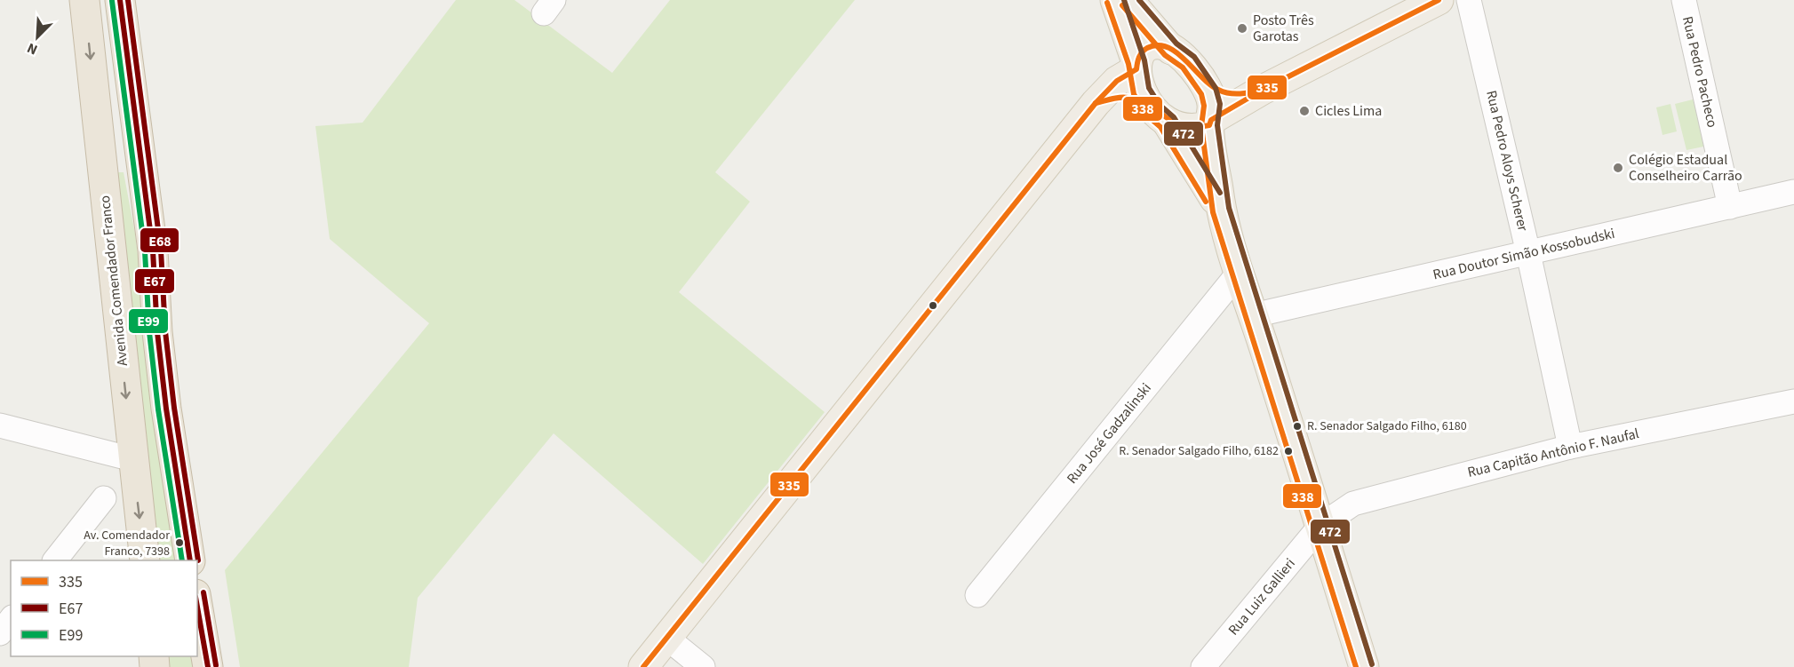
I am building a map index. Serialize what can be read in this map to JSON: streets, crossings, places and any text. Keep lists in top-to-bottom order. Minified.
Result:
{"streets":{"highway":["Avenida Comendador Franco"],"street":["Rua Pedro Pacheco","Rua Pedro Aloys Scherer","Rua Doutor Simão Kossobudski","Rua José Gadzalinski","Rua Capitão Antônio F. Naufal","Rua Luiz Gallieri"]},"crossings":[["Rua Pedro Pacheco","Rua Doutor Simão Kossobudski"],["Rua Pedro Aloys Scherer","Rua Doutor Simão Kossobudski"],["Rua Pedro Aloys Scherer","Rua Capitão Antônio F. Naufal"],["Rua Capitão Antônio F. Naufal","Rua Luiz Gallieri"]],"places":["Posto Três Garotas","Cicles Lima","Colégio Estadual Conselheiro Carrão","R. Senador Salgado Filho, 6180","R. Senador Salgado Filho, 6182","Av. Comendador Franco, 7398"],"lines":["transit line 335","transit line E67","transit line E68","transit line 472","transit line E99","transit line 338"],"legend":["335","E67","E99"],"north":"bottom left"}
